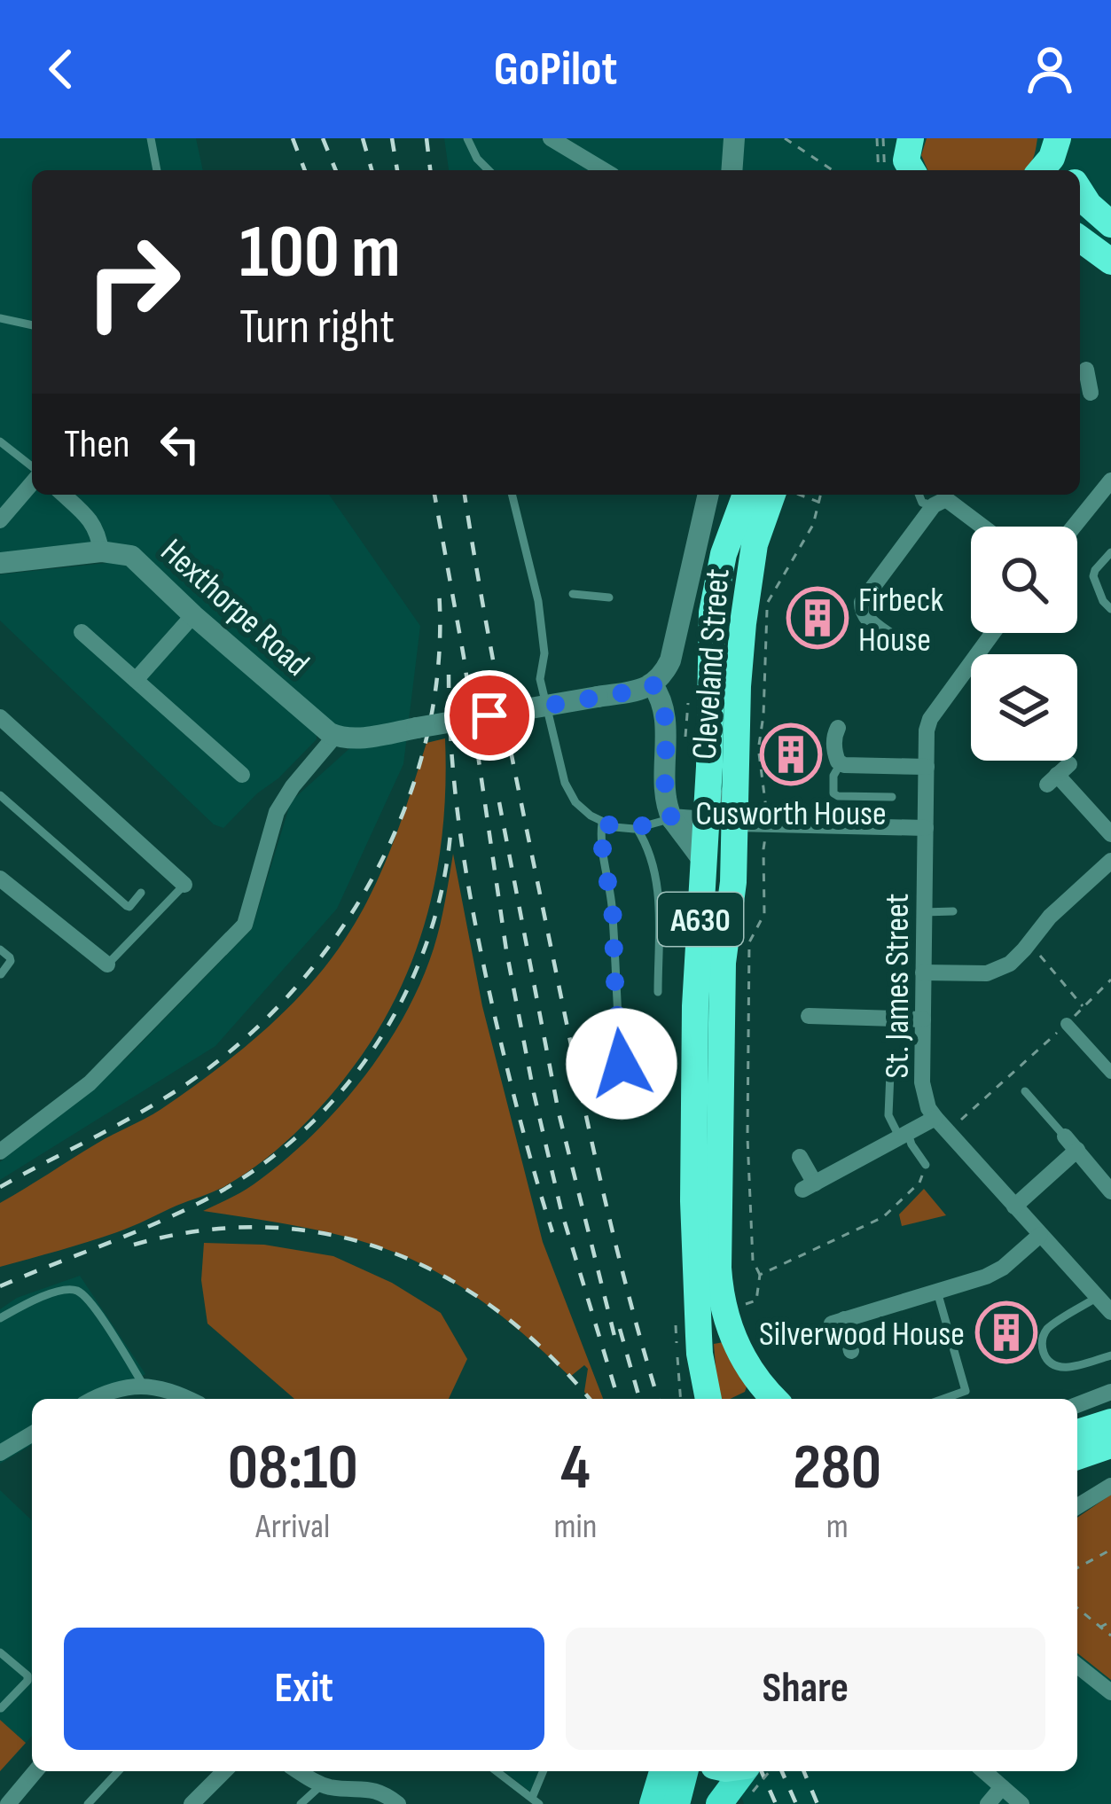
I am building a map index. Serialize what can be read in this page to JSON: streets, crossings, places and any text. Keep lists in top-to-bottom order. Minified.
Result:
{"streets":{"highway":["Cleveland Street","A630"],"street":["Hexthorpe Road","St. James Street"]},"places":{"building":["Firbeck House","Cusworth House","Silverwood House"]},"page":{"header":"GoPilot","turn":["100 m","Turn right"],"then":"Then","eta":["08:10","Arrival","4","min","280","m"],"buttons":["Exit","Share"]}}
